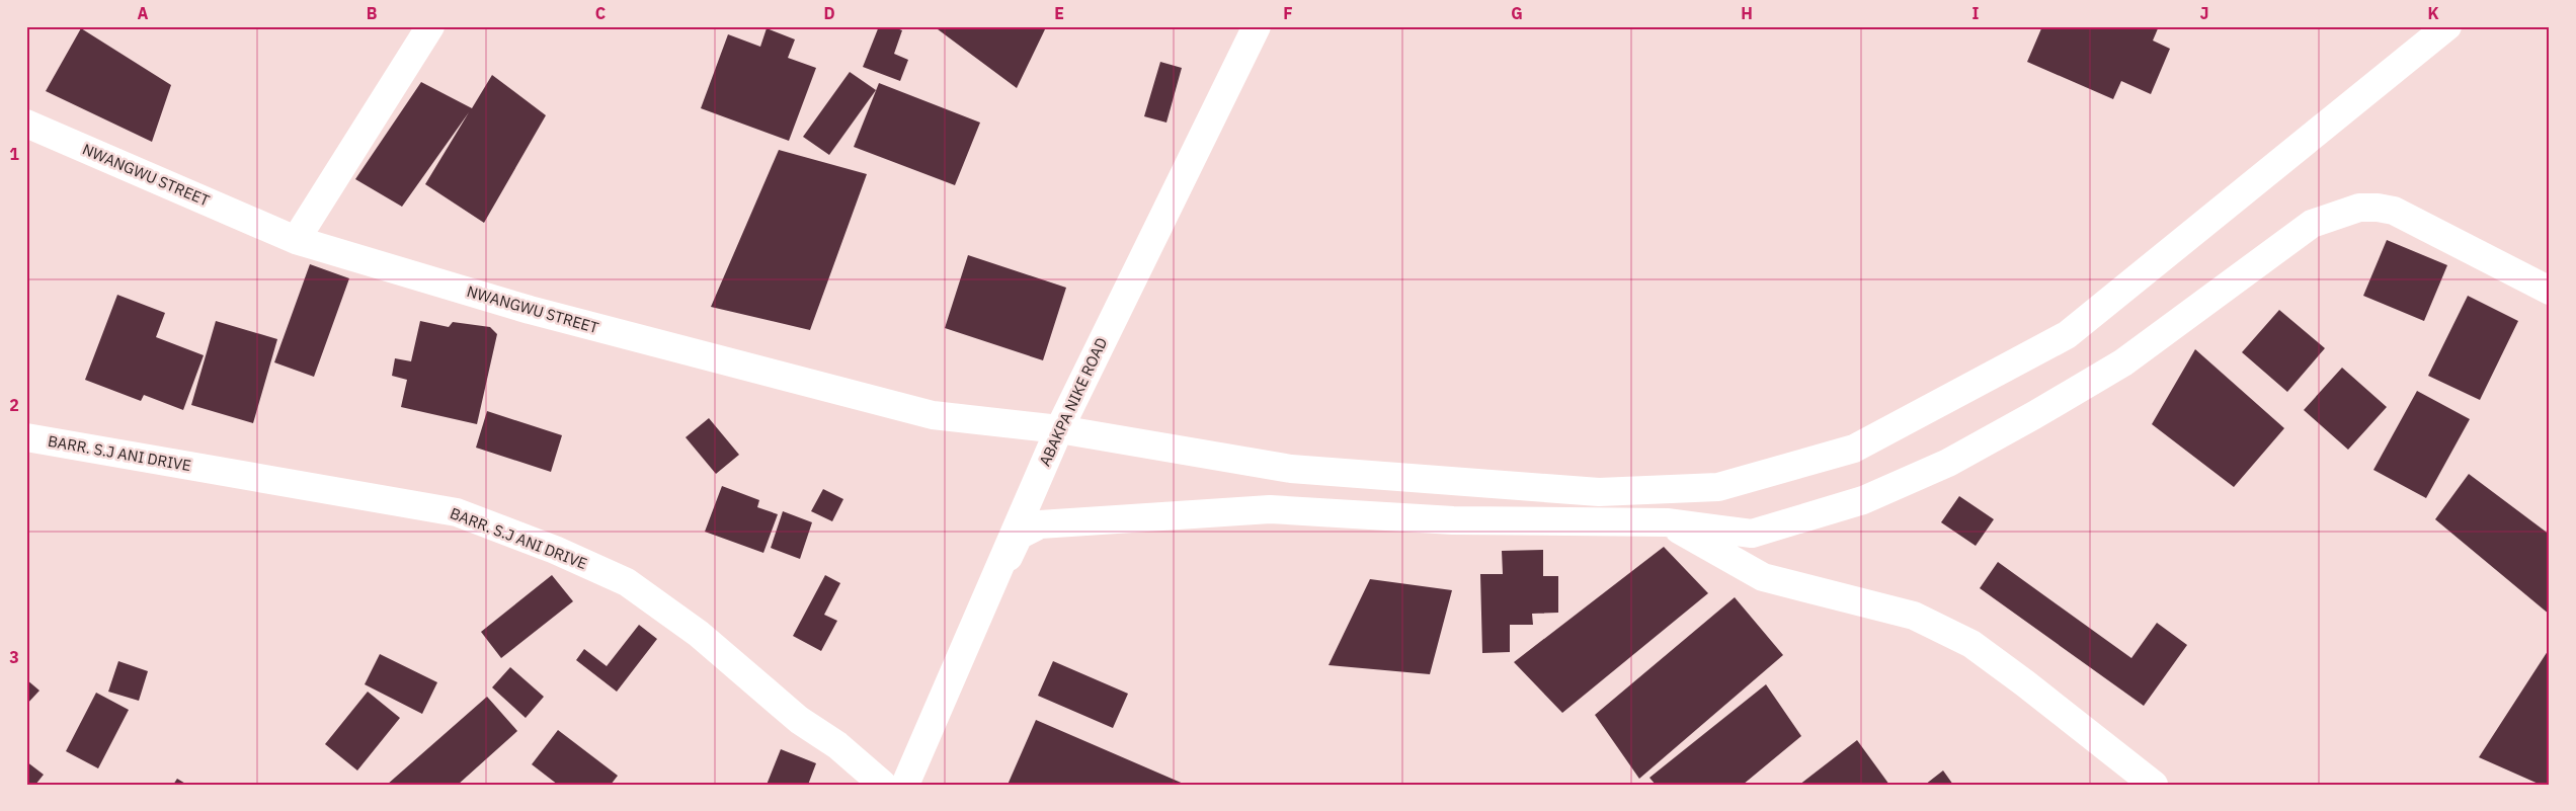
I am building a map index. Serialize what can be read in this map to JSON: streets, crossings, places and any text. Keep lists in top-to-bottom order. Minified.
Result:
{"streets":{"street":["NWANGWU STREET","ABAKPA NIKE ROAD","BARR. S.J ANI DRIVE"]},"crossings":[["NWANGWU STREET","ABAKPA NIKE ROAD"]],"grid":{"columns":["A","B","C","D","E","F","G","H","I","J","K"],"rows":["1","2","3"]}}
